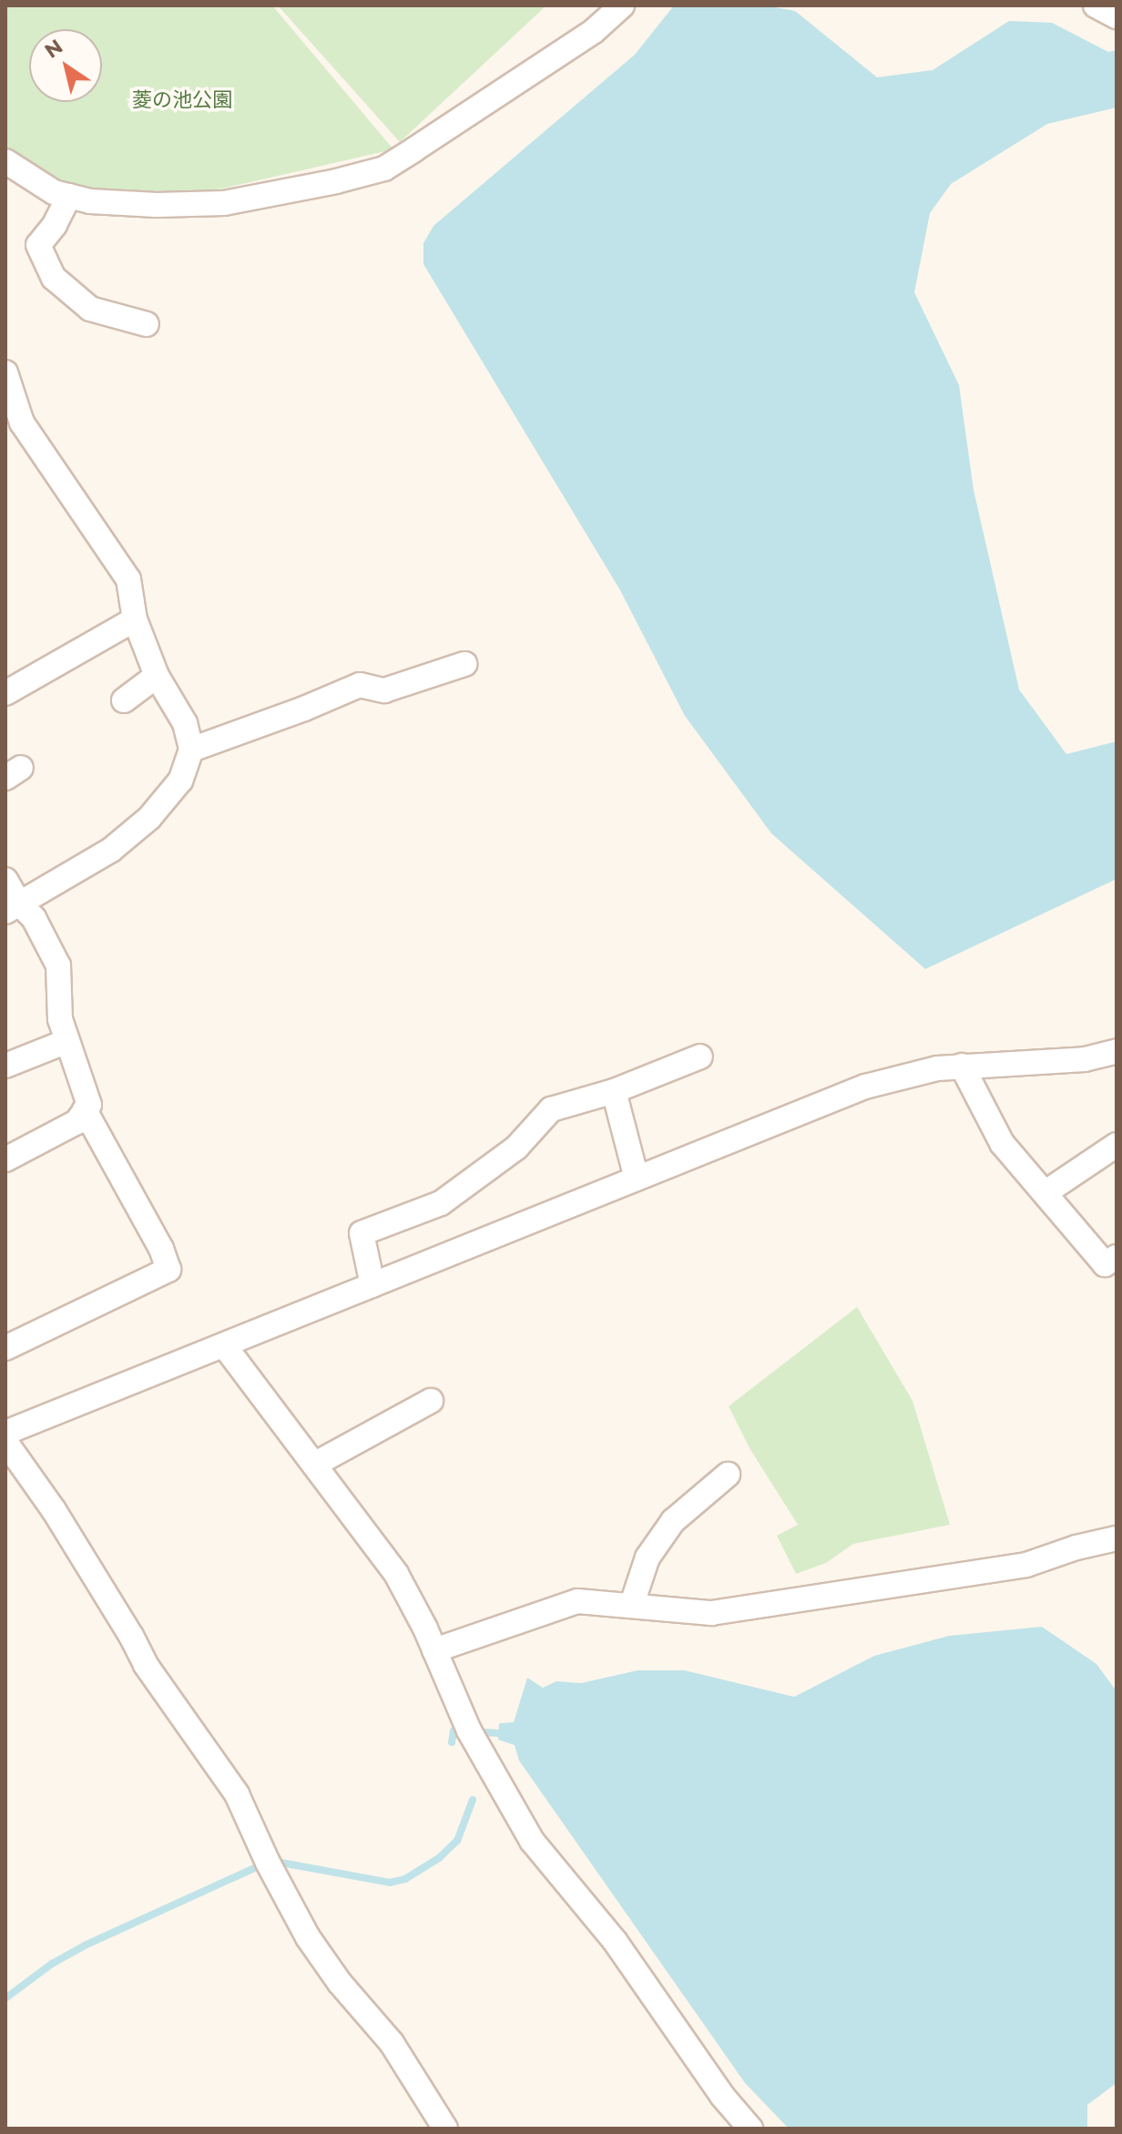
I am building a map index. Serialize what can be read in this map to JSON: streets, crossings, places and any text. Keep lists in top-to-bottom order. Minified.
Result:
{"parks":["菱の池公園"],"north":"top left"}
